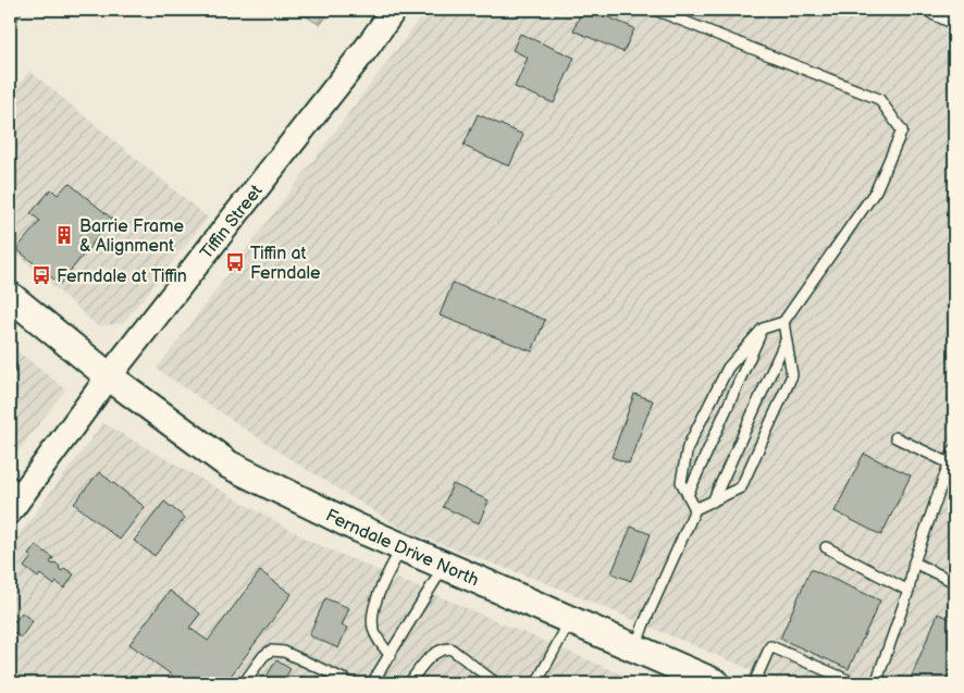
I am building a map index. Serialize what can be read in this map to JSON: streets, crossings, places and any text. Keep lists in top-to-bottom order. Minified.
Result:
{"streets":{"main road":["Ferndale Drive North"],"street":["Tiffin Street"]},"crossings":[["Tiffin Street","Ferndale Drive North"]],"places":{"building":["Barrie Frame & Alignment"],"bus stop":["Tiffin at Ferndale","Ferndale at Tiffin"]}}
